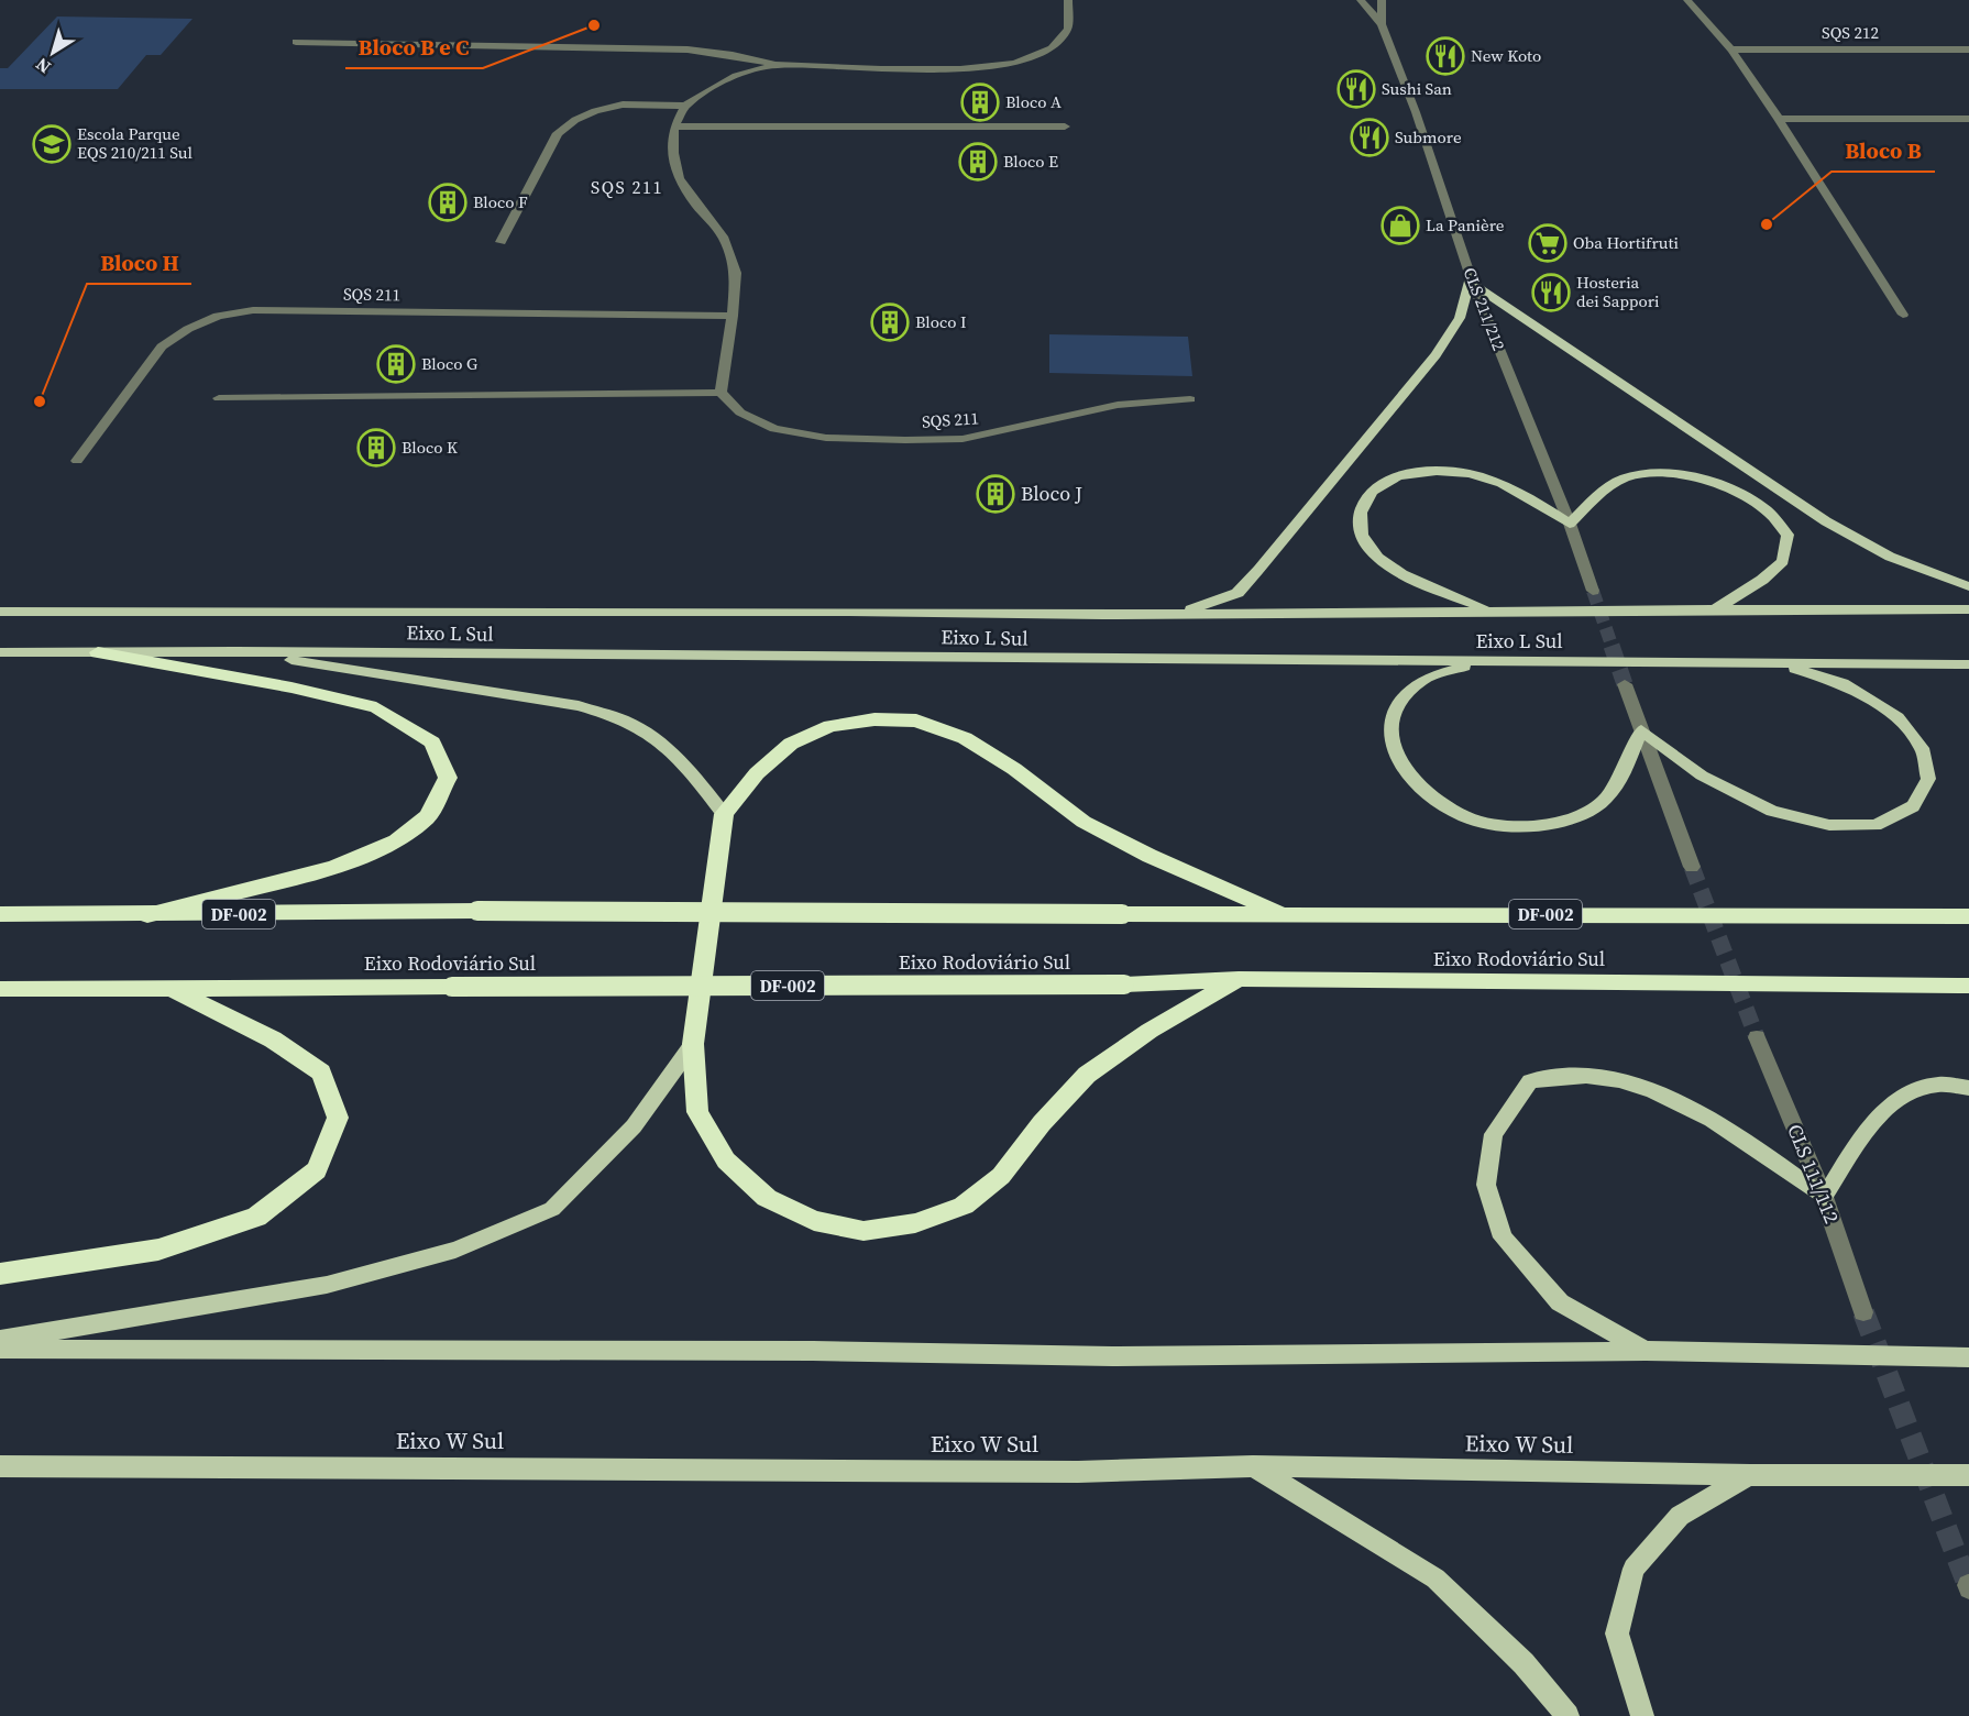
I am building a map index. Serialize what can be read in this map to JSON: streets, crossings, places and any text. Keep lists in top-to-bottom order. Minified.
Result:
{"streets":{"highway":["DF-002","Eixo Rodoviário Sul"],"main road":["Eixo L Sul","Eixo W Sul"],"street":["SQS 212","SQS 211","CLS 211/212","CLS 111/112"]},"districts":["SQS 211"],"places":{"other":["Bloco B e C","Bloco B","Bloco H"],"restaurant":["New Koto","Sushi San","Submore","Hosteria dei Sappori"],"building":["Bloco A","Bloco E","Bloco F","Bloco I","Bloco G","Bloco K","Bloco J"],"school or university":["Escola Parque EQS 210/211 Sul"],"shop":["La Panière"],"supermarket":["Oba Hortifruti"]},"north":"bottom left"}
